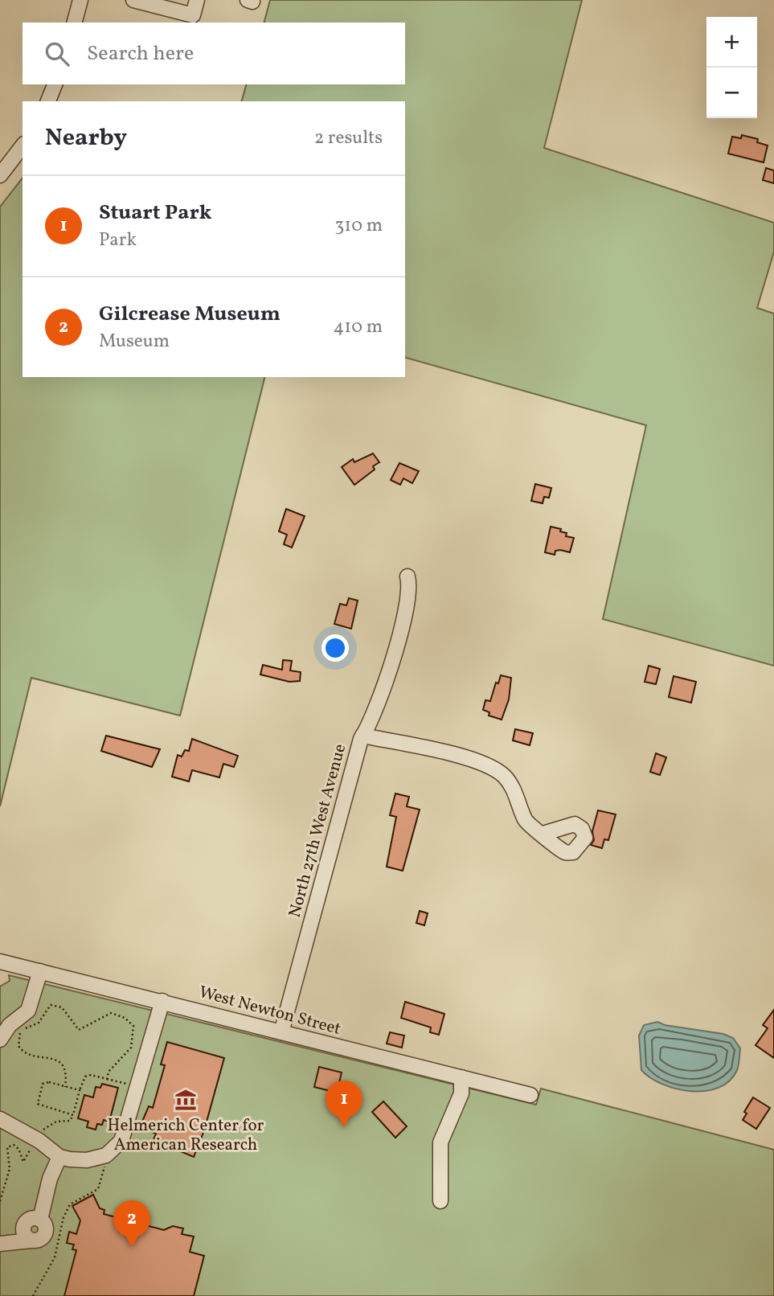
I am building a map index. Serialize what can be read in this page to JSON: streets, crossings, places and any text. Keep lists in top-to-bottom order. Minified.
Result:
{"streets":{"street":["North 27th West Avenue","West Newton Street"]},"crossings":[["North 27th West Avenue","West Newton Street"]],"places":{"museum":["Helmerich Center for American Research"]},"page":{"map_buttons":["+","−"],"search":"Search here","heading":["Nearby","2 results"],"list":[{"mark":"1","name":"Stuart Park","note":"Park","value":"310 m"},{"mark":"2","name":"Gilcrease Museum","note":"Museum","value":"410 m"}],"pins":["1","2"]}}
